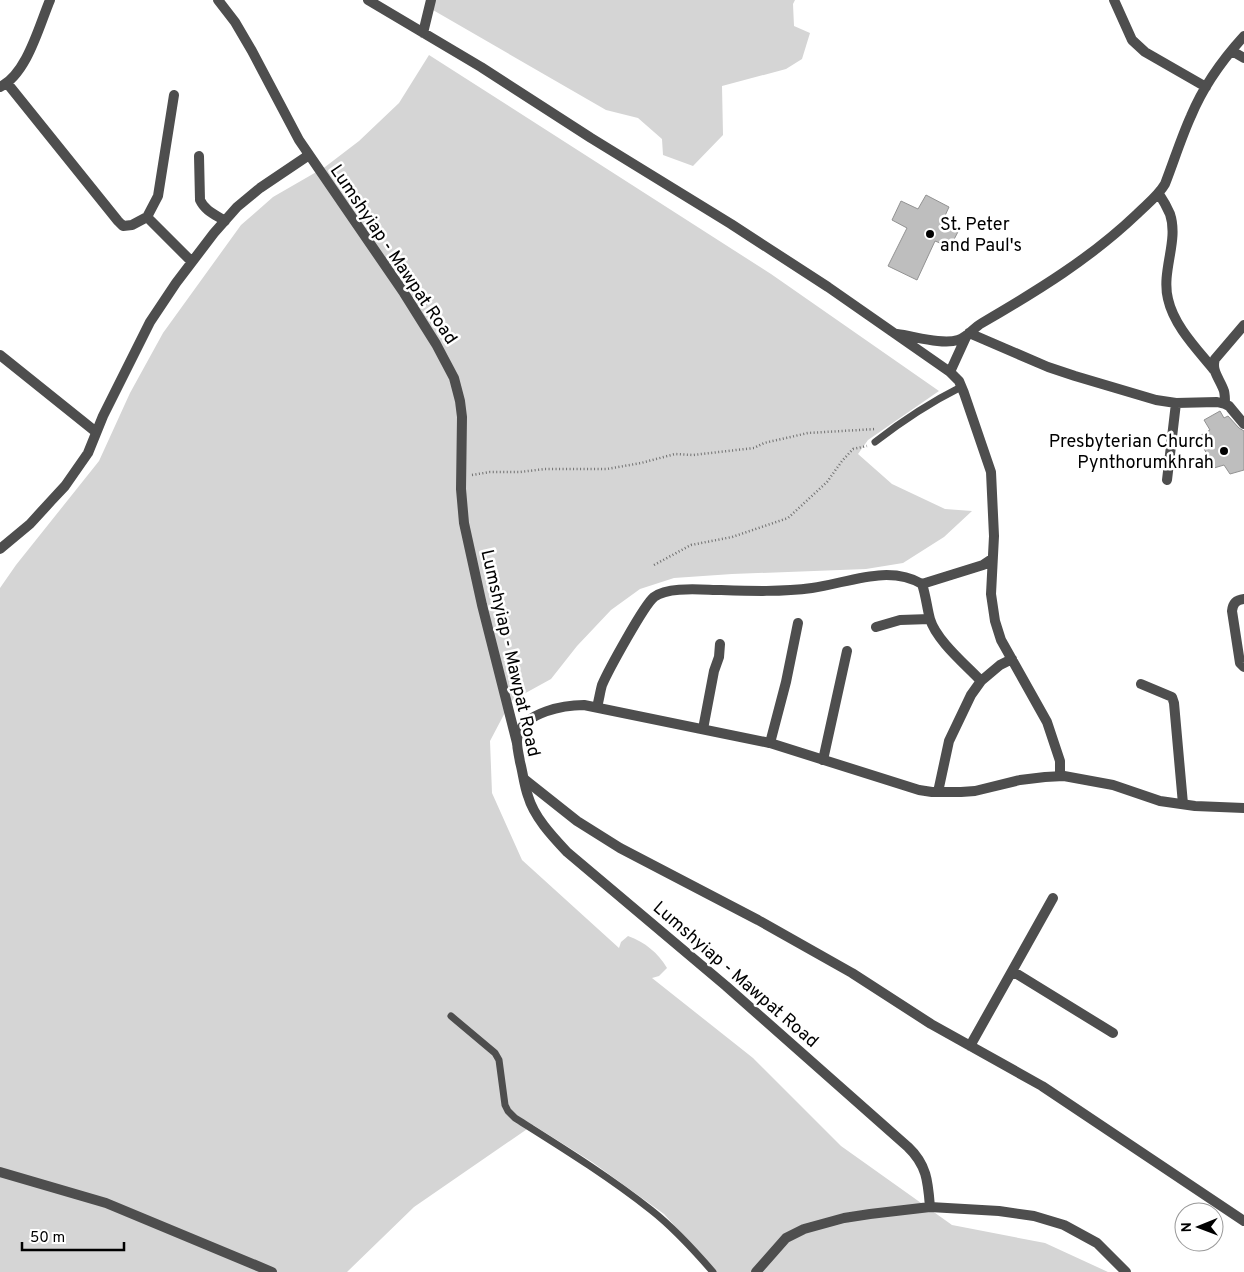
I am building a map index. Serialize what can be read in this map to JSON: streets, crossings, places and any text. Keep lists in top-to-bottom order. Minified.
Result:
{"streets":{"street":["Lumshyiap - Mawpat Road"]},"places":["St. Peter and Paul's","Presbyterian Church Pynthorumkhrah"],"scale_bar":"50 m","north":"left"}
